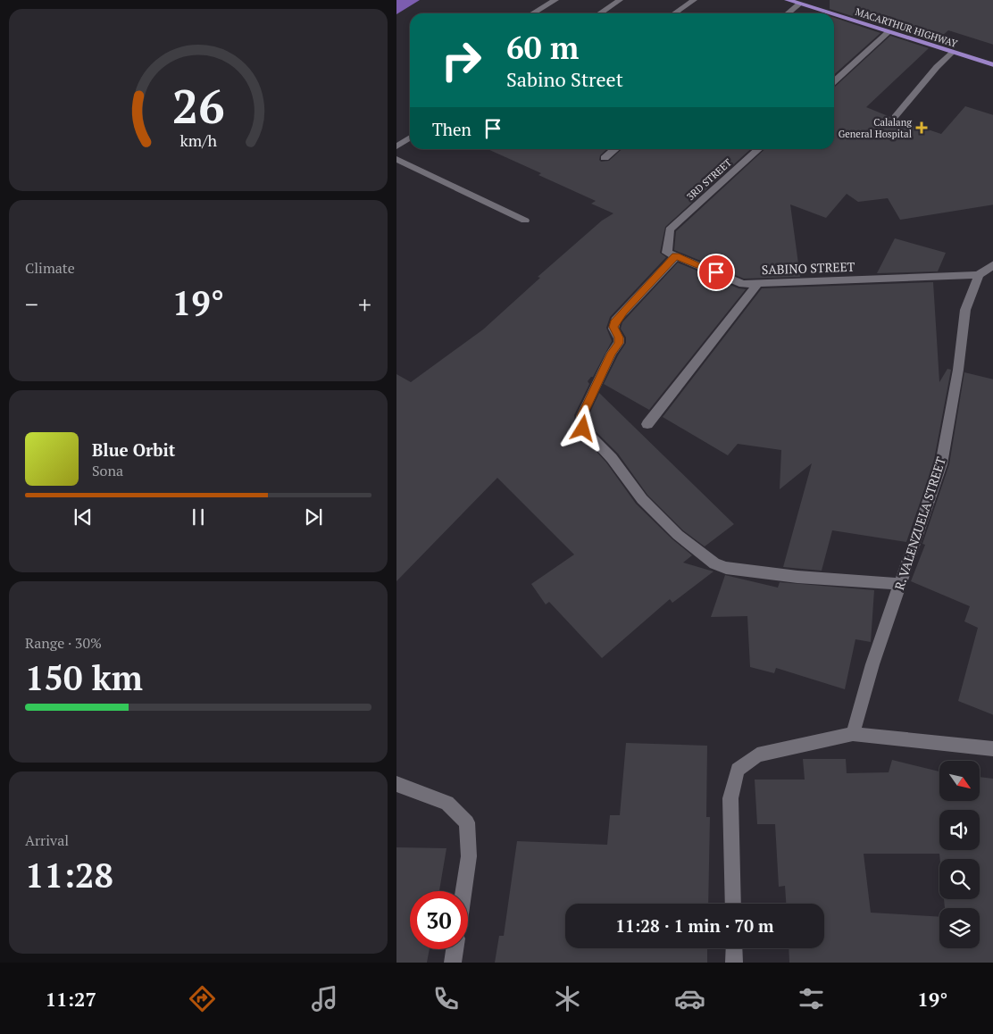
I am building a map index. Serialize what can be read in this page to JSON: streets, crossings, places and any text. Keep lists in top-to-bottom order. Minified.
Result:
{"streets":{"highway":["MACARTHUR HIGHWAY"],"street":["3RD STREET","SABINO STREET","R. VALENZUELA STREET"]},"crossings":[["SABINO STREET","R. VALENZUELA STREET"]],"places":{"health":["Calalang General Hospital"]},"north":"bottom right","page":{"turn":["60 m","Sabino Street"],"then":"Then","tile":["Climate",["Range · 30%","150 km"],["Arrival","11:28"]],"heat":["−","19°","+"],"song":["Blue Orbit","Sona"],"limit":"30","trip":"11:28 · 1 min · 70 m","tabs":["11:27","19°"],"gauge":["26","km/h"]}}
